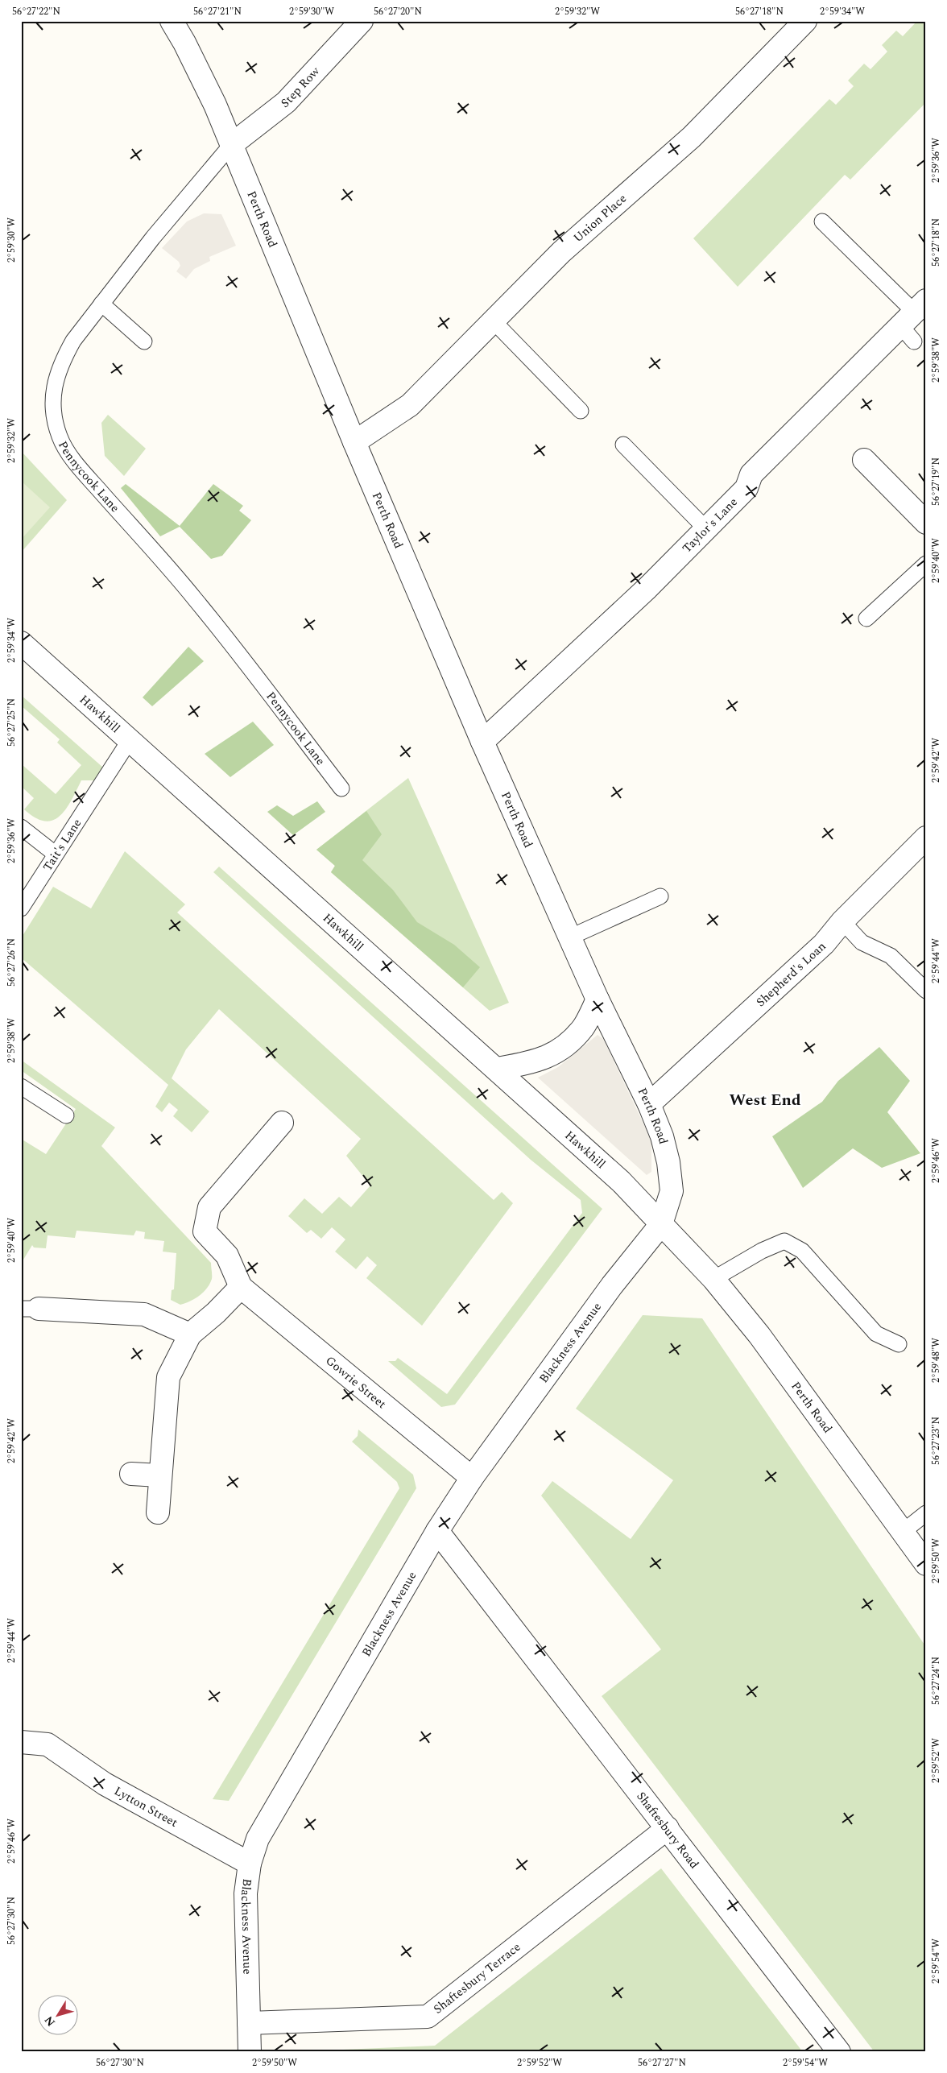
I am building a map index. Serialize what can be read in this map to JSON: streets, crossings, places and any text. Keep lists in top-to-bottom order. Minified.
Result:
{"streets":{"street":["Step Row","Union Place","Perth Road","Taylor's Lane","Hawkhill","Shepherd's Loan","Blackness Avenue","Gowrie Street","Lytton Street","Shaftesbury Road","Shaftesbury Terrace"],"lane":["Pennycook Lane","Tait's Lane"]},"crossings":[["Step Row","Perth Road"],["Step Row","Pennycook Lane"],["Union Place","Perth Road"],["Perth Road","Pennycook Lane"],["Perth Road","Taylor's Lane"],["Perth Road","Hawkhill"],["Perth Road","Shepherd's Loan"],["Perth Road","Blackness Avenue"],["Hawkhill","Tait's Lane"],["Hawkhill","Blackness Avenue"],["Blackness Avenue","Gowrie Street"],["Blackness Avenue","Lytton Street"],["Blackness Avenue","Shaftesbury Road"],["Blackness Avenue","Shaftesbury Terrace"],["Shaftesbury Road","Shaftesbury Terrace"]],"districts":["West End"],"north":"bottom left","coordinates":["56°27'22\"N","56°27'21\"N","2°59'30\"W","56°27'20\"N","2°59'32\"W","56°27'18\"N","2°59'34\"W","2°59'36\"W","2°59'38\"W","56°27'19\"N","2°59'40\"W","56°27'25\"N","2°59'42\"W","2°59'44\"W","56°27'26\"N","2°59'46\"W","2°59'48\"W","56°27'23\"N","2°59'50\"W","56°27'24\"N","2°59'52\"W","56°27'30\"N","2°59'54\"W","56°27'27\"N"]}
